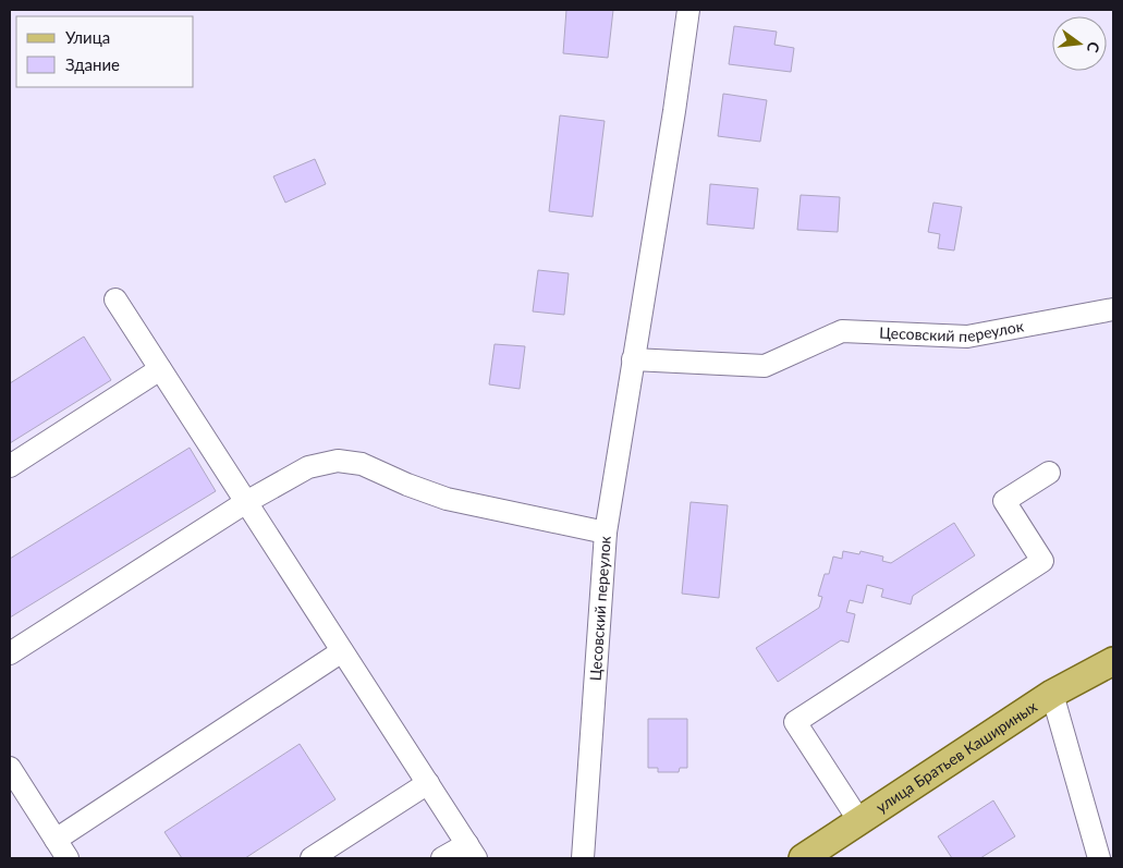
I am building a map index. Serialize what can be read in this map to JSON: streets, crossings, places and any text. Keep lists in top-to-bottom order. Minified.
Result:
{"streets":{"main road":["улица Братьев Кашириных"],"street":["Цесовский переулок"]},"legend":["Улица","Здание"],"north":"right"}
